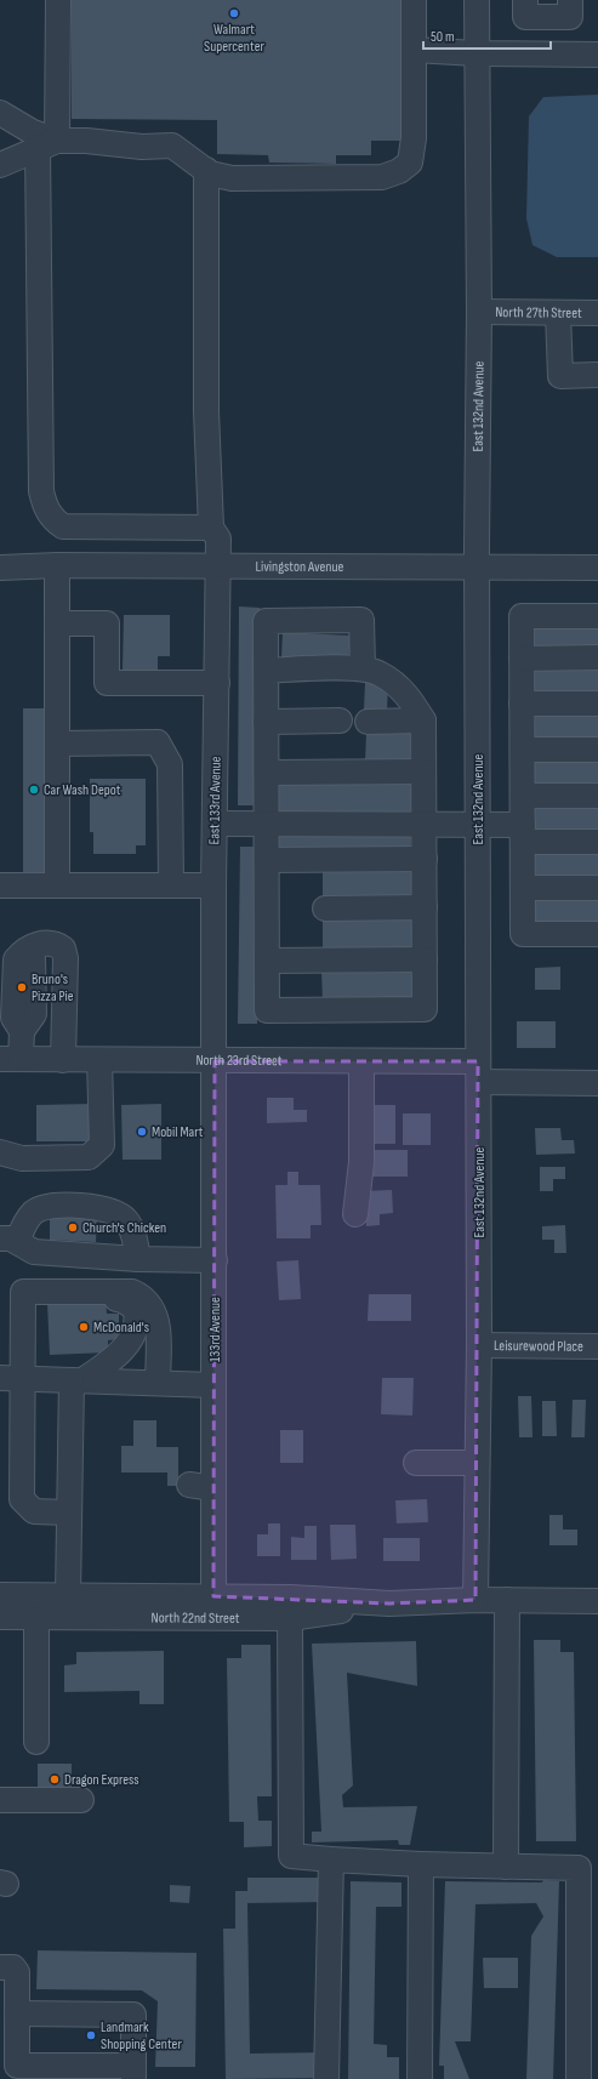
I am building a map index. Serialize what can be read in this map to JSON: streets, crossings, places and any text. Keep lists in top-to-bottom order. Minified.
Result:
{"streets":{"street":["North 27th Street","East 132nd Avenue","Livingston Avenue","East 133rd Avenue","North 23rd Street","133rd Avenue","Leisurewood Place","North 22nd Street"]},"crossings":[["North 27th Street","East 132nd Avenue"],["East 132nd Avenue","Livingston Avenue"],["East 132nd Avenue","North 23rd Street"],["East 132nd Avenue","Leisurewood Place"],["East 132nd Avenue","North 22nd Street"],["Livingston Avenue","East 133rd Avenue"],["East 133rd Avenue","North 23rd Street"],["East 133rd Avenue","133rd Avenue"],["North 23rd Street","133rd Avenue"],["133rd Avenue","North 22nd Street"]],"places":["Walmart Supercenter","Car Wash Depot","Bruno's Pizza Pie","Mobil Mart","Church's Chicken","McDonald's","Dragon Express","Landmark Shopping Center"],"scale_bar":"50 m"}
